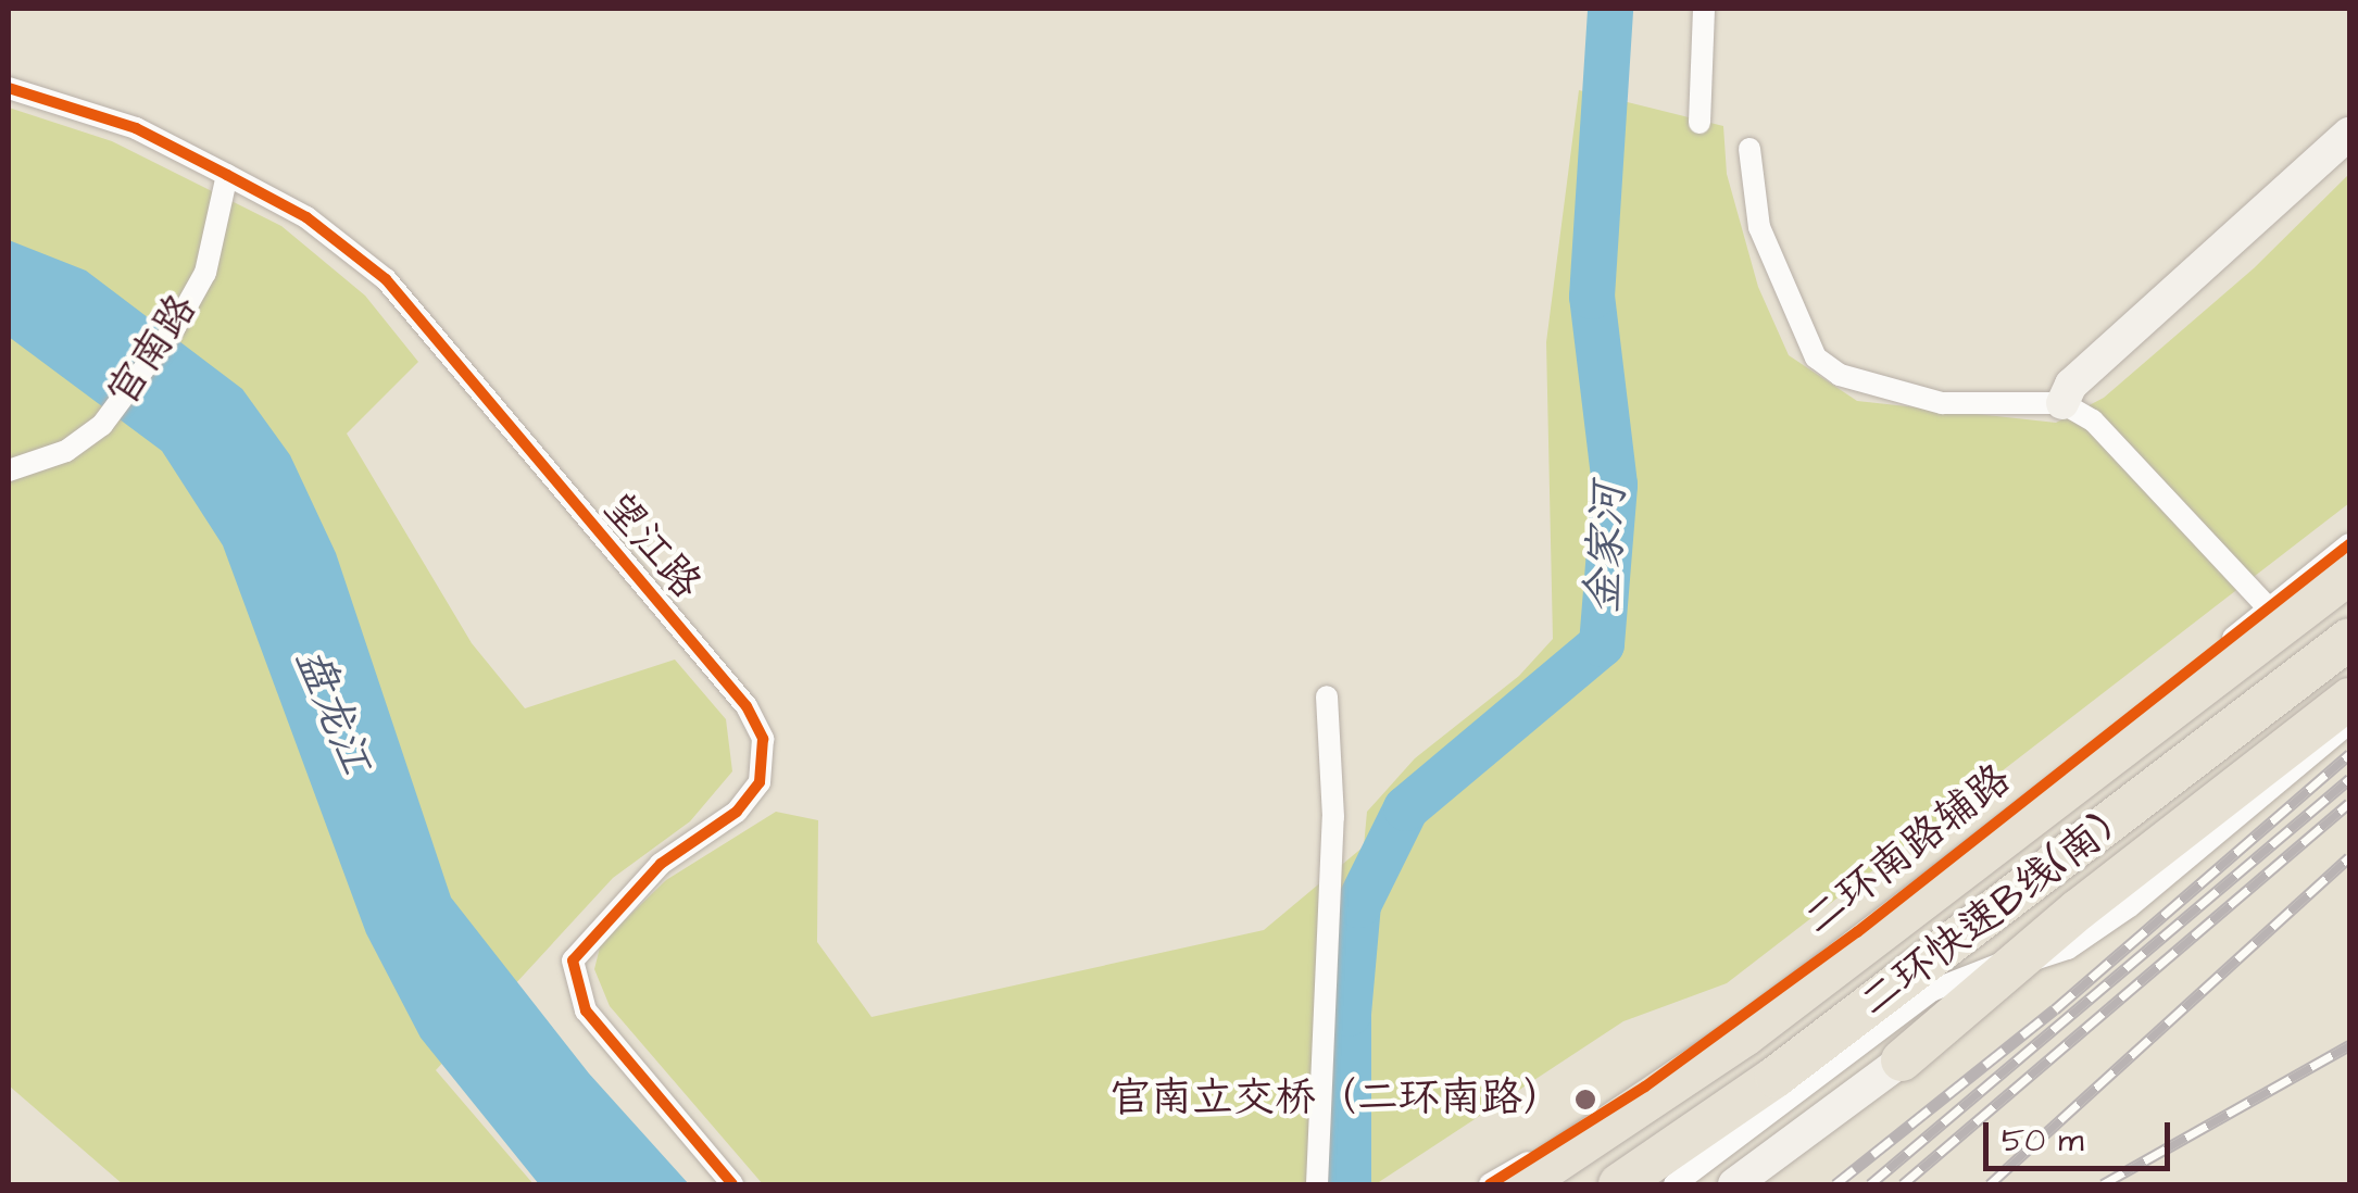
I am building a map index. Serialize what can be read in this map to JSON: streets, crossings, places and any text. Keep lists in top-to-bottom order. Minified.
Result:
{"streets":{"highway":["二环快速B线(南)"],"street":["官南路","望江路","二环南路辅路"]},"crossings":[["官南路","望江路"]],"water":["金家河","盘龙江"],"places":["官南立交桥（二环南路）"],"scale_bar":"50 m"}
